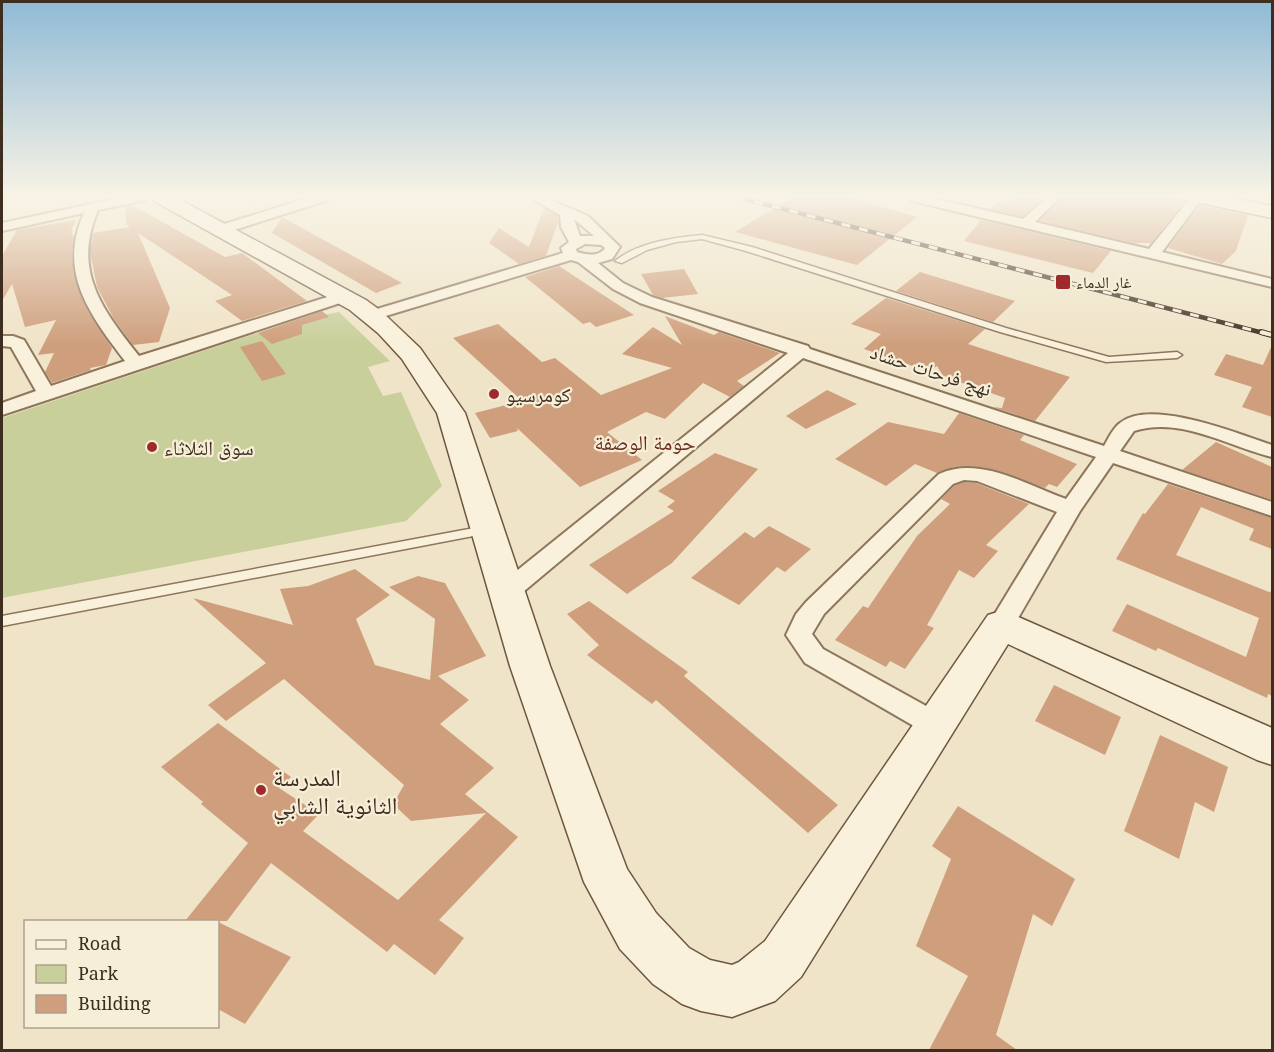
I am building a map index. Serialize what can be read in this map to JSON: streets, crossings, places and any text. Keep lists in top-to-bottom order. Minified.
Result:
{"streets":{"street":["نهج فرحات حشاد"]},"districts":["حومة الوصفة"],"places":{"transit":["غار الدماء"],"other":["كومرسيو","سوق الثلاثاء","المدرسة الثانوية الشابي"]},"legend":["Road","Park","Building"]}
